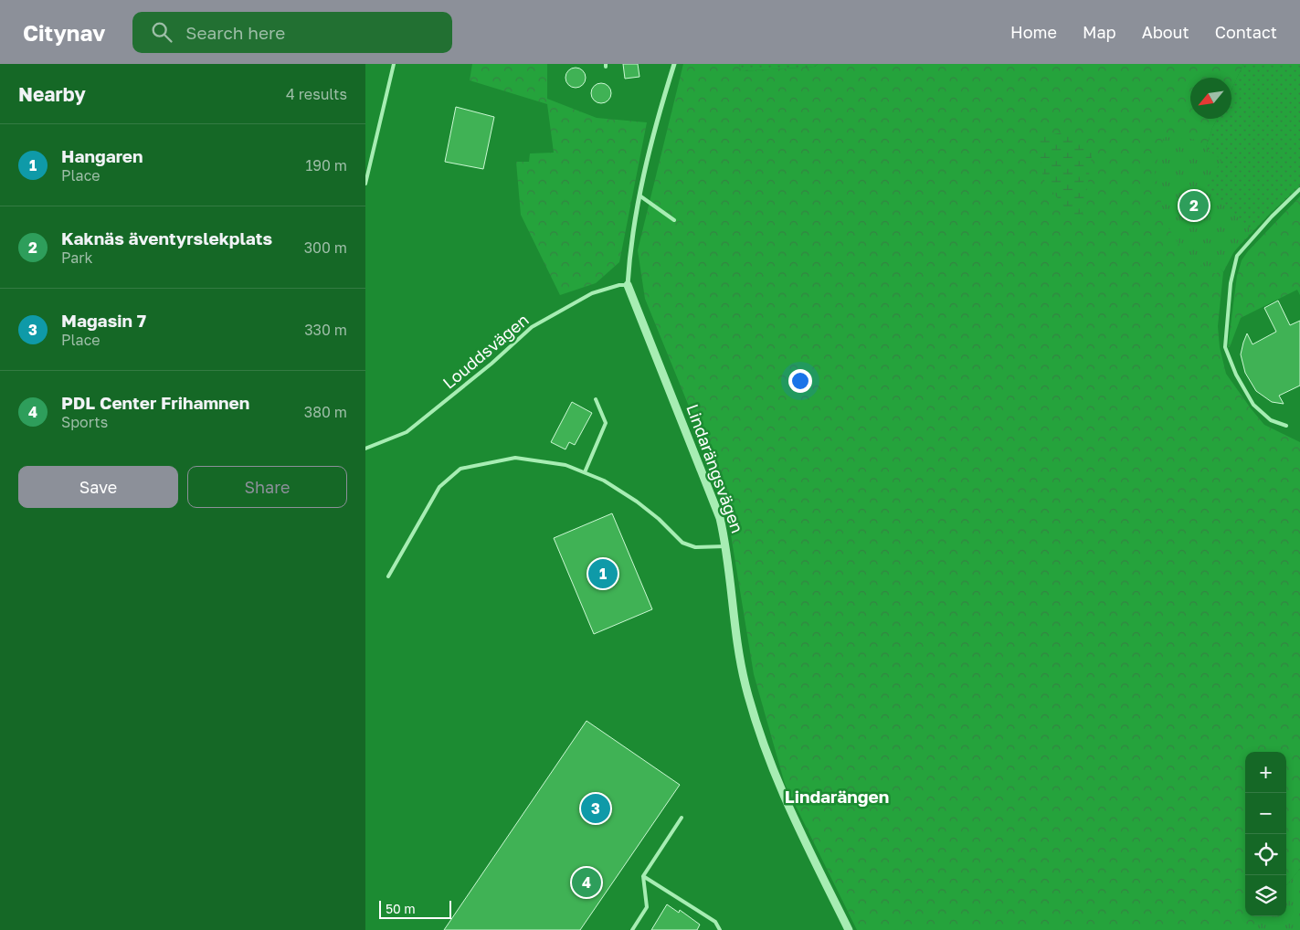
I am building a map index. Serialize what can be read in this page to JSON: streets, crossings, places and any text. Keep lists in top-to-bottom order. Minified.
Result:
{"streets":{"street":["Lindarängsvägen"],"lane":["Louddsvägen"]},"crossings":[["Louddsvägen","Lindarängsvägen"]],"districts":["Lindarängen"],"scale_bar":"50 m","north":"bottom left","page":{"header":"Citynav","search":"Search here","nav":["Home","Map","About","Contact"],"heading":["Nearby","4 results"],"list":[{"mark":"1","name":"Hangaren","note":"Place","value":"190 m"},{"mark":"2","name":"Kaknäs äventyrslekplats","note":"Park","value":"300 m"},{"mark":"3","name":"Magasin 7","note":"Place","value":"330 m"},{"mark":"4","name":"PDL Center Frihamnen","note":"Sports","value":"380 m"}],"pins":["2","1","3","4"],"buttons":["Save","Share"],"map_buttons":["+","−"],"scale":"50 m"}}
